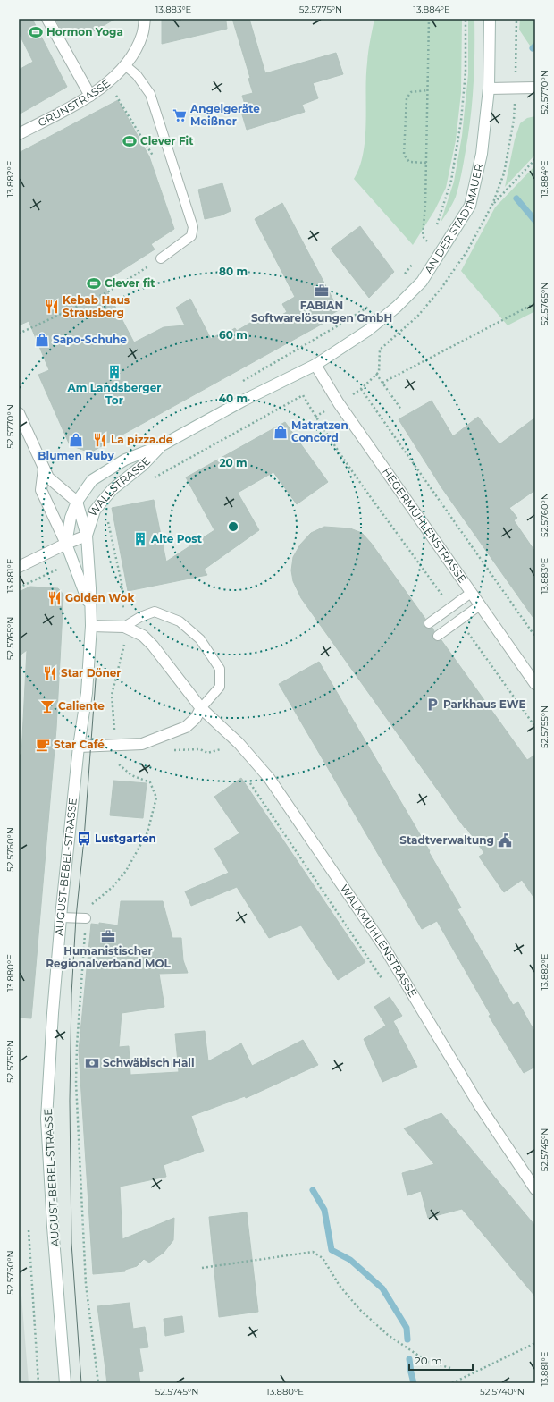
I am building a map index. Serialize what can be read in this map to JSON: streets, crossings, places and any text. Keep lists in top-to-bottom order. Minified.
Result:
{"streets":{"street":["GRÜNSTRASSE","AN DER STADTMAUER","WALLSTRASSE","HEGERMÜHLENSTRASSE","AUGUST-BEBEL-STRASSE","WALKMÜHLENSTRASSE"]},"crossings":[["AN DER STADTMAUER","WALLSTRASSE"],["AN DER STADTMAUER","HEGERMÜHLENSTRASSE"],["WALLSTRASSE","HEGERMÜHLENSTRASSE"],["WALLSTRASSE","AUGUST-BEBEL-STRASSE"],["AUGUST-BEBEL-STRASSE","WALKMÜHLENSTRASSE"]],"places":{"sports":["Hormon Yoga","Clever Fit","Clever fit"],"supermarket":["Angelgeräte Meißner"],"office":["FABIAN Softwarelösungen GmbH","Humanistischer Regionalverband MOL"],"restaurant":["Kebab Haus Strausberg","La pizza.de","Golden Wok","Star Döner"],"shop":["Sapo-Schuhe","Matratzen Concord","Blumen Ruby"],"building":["Am Landsberger Tor","Alte Post"],"parking":["Parkhaus EWE"],"bar":["Caliente"],"cafe":["Star Café"],"bus stop":["Lustgarten"],"public building":["Stadtverwaltung"],"bank":["Schwäbisch Hall"]},"scale_bar":"20 m","coordinates":["13.883°E","52.5775°N","13.884°E","52.5770°N","13.882°E","52.5765°N","52.5760°N","13.881°E","52.5755°N","13.880°E","52.5745°N","52.5750°N","52.5740°N"],"rings":["80 m","60 m","40 m","20 m"]}
